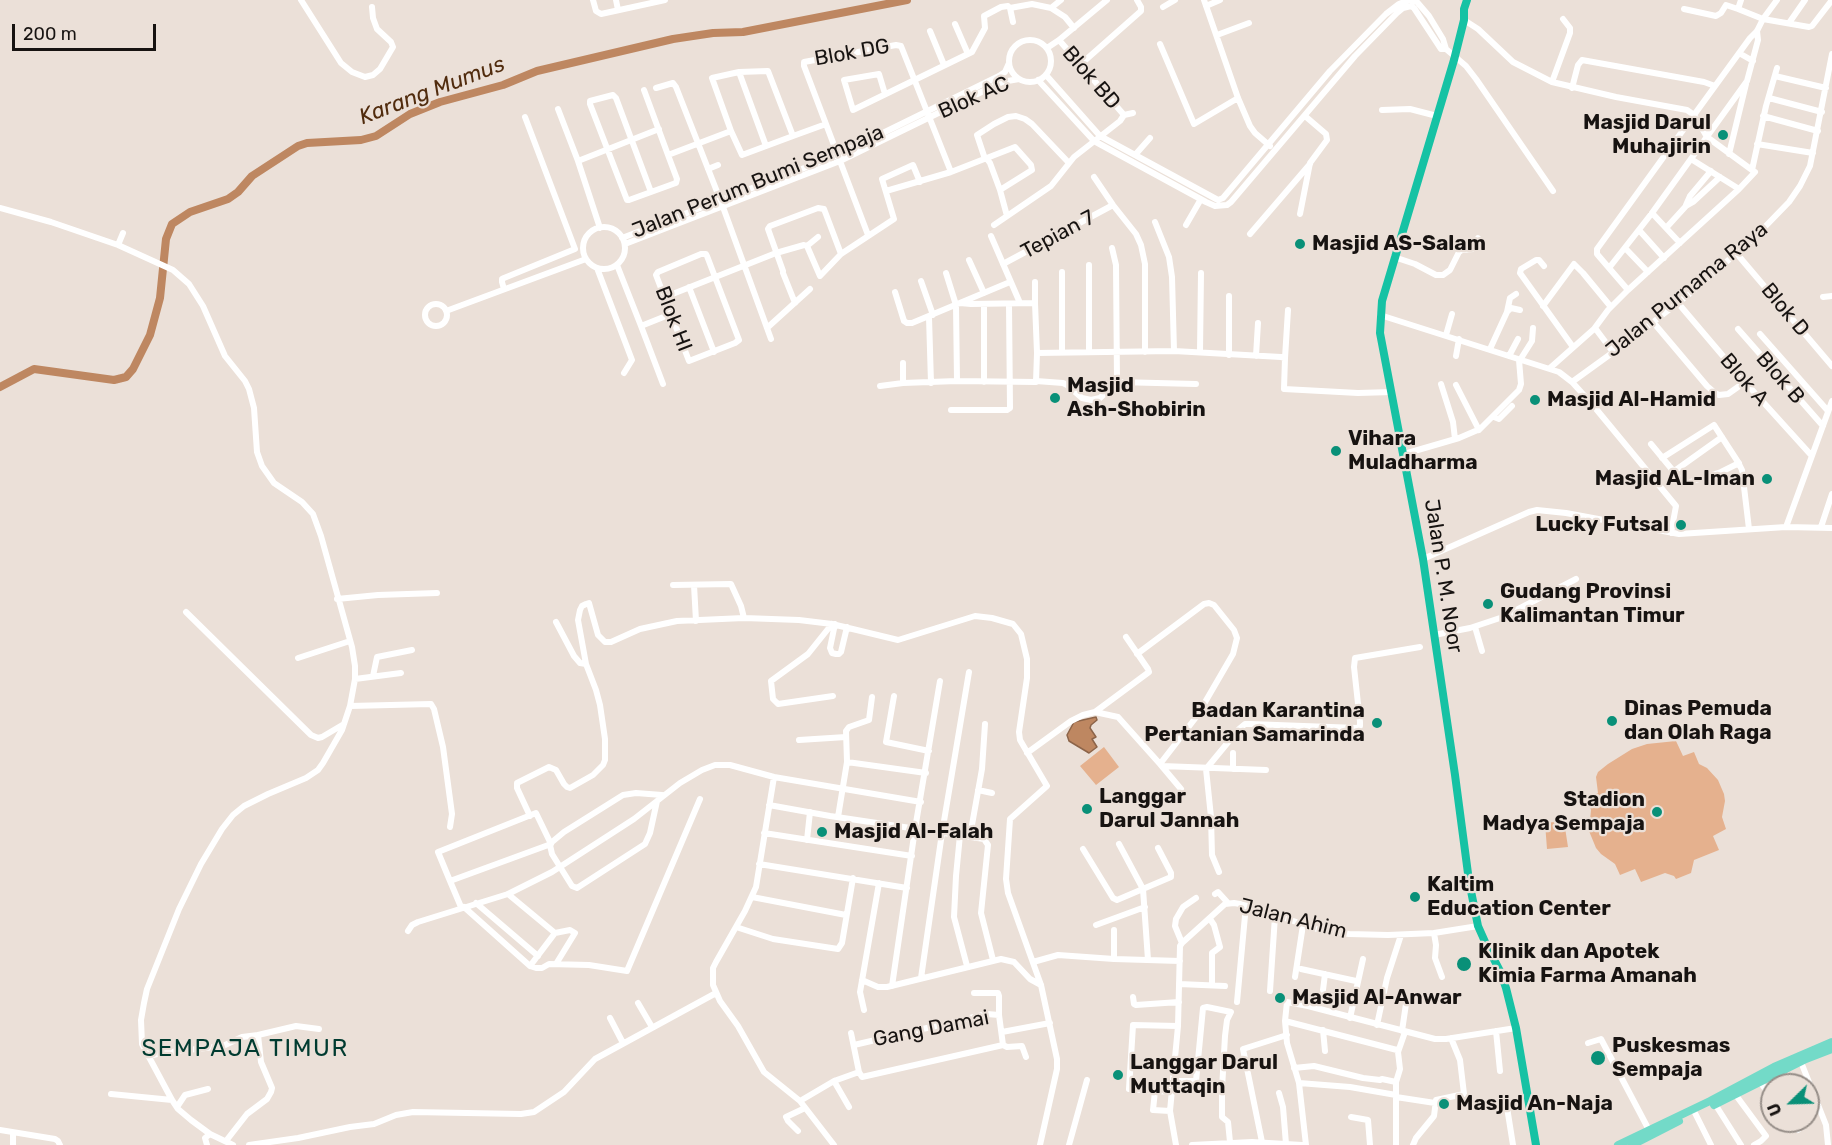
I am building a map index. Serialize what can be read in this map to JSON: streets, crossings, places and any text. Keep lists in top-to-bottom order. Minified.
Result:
{"streets":{"highway":["Jalan P. M. Noor"],"street":["Blok DG","Blok BD","Blok AC","Jalan Perum Bumi Sempaja","Tepian 7","Jalan Purnama Raya","Blok D","Blok HI","Blok B","Blok A","Jalan Ahim","Gang Damai"]},"crossings":[["Blok AC","Jalan Perum Bumi Sempaja"],["Jalan Purnama Raya","Blok D"],["Jalan Purnama Raya","Blok A"],["Jalan P. M. Noor","Jalan Ahim"]],"districts":["SEMPAJA TIMUR"],"water":["Karang Mumus"],"places":["Masjid Darul Muhajirin","Masjid AS-Salam","Masjid Ash-Shobirin","Masjid Al-Hamid","Vihara Muladharma","Masjid AL-Iman","Lucky Futsal","Gudang Provinsi Kalimantan Timur","Dinas Pemuda dan Olah Raga","Badan Karantina Pertanian Samarinda","Langgar Darul Jannah","Stadion Madya Sempaja","Masjid Al-Falah","Kaltim Education Center","Klinik dan Apotek Kimia Farma Amanah","Masjid Al-Anwar","Puskesmas Sempaja","Langgar Darul Muttaqin","Masjid An-Naja"],"scale_bar":"200 m","north":"bottom left"}
